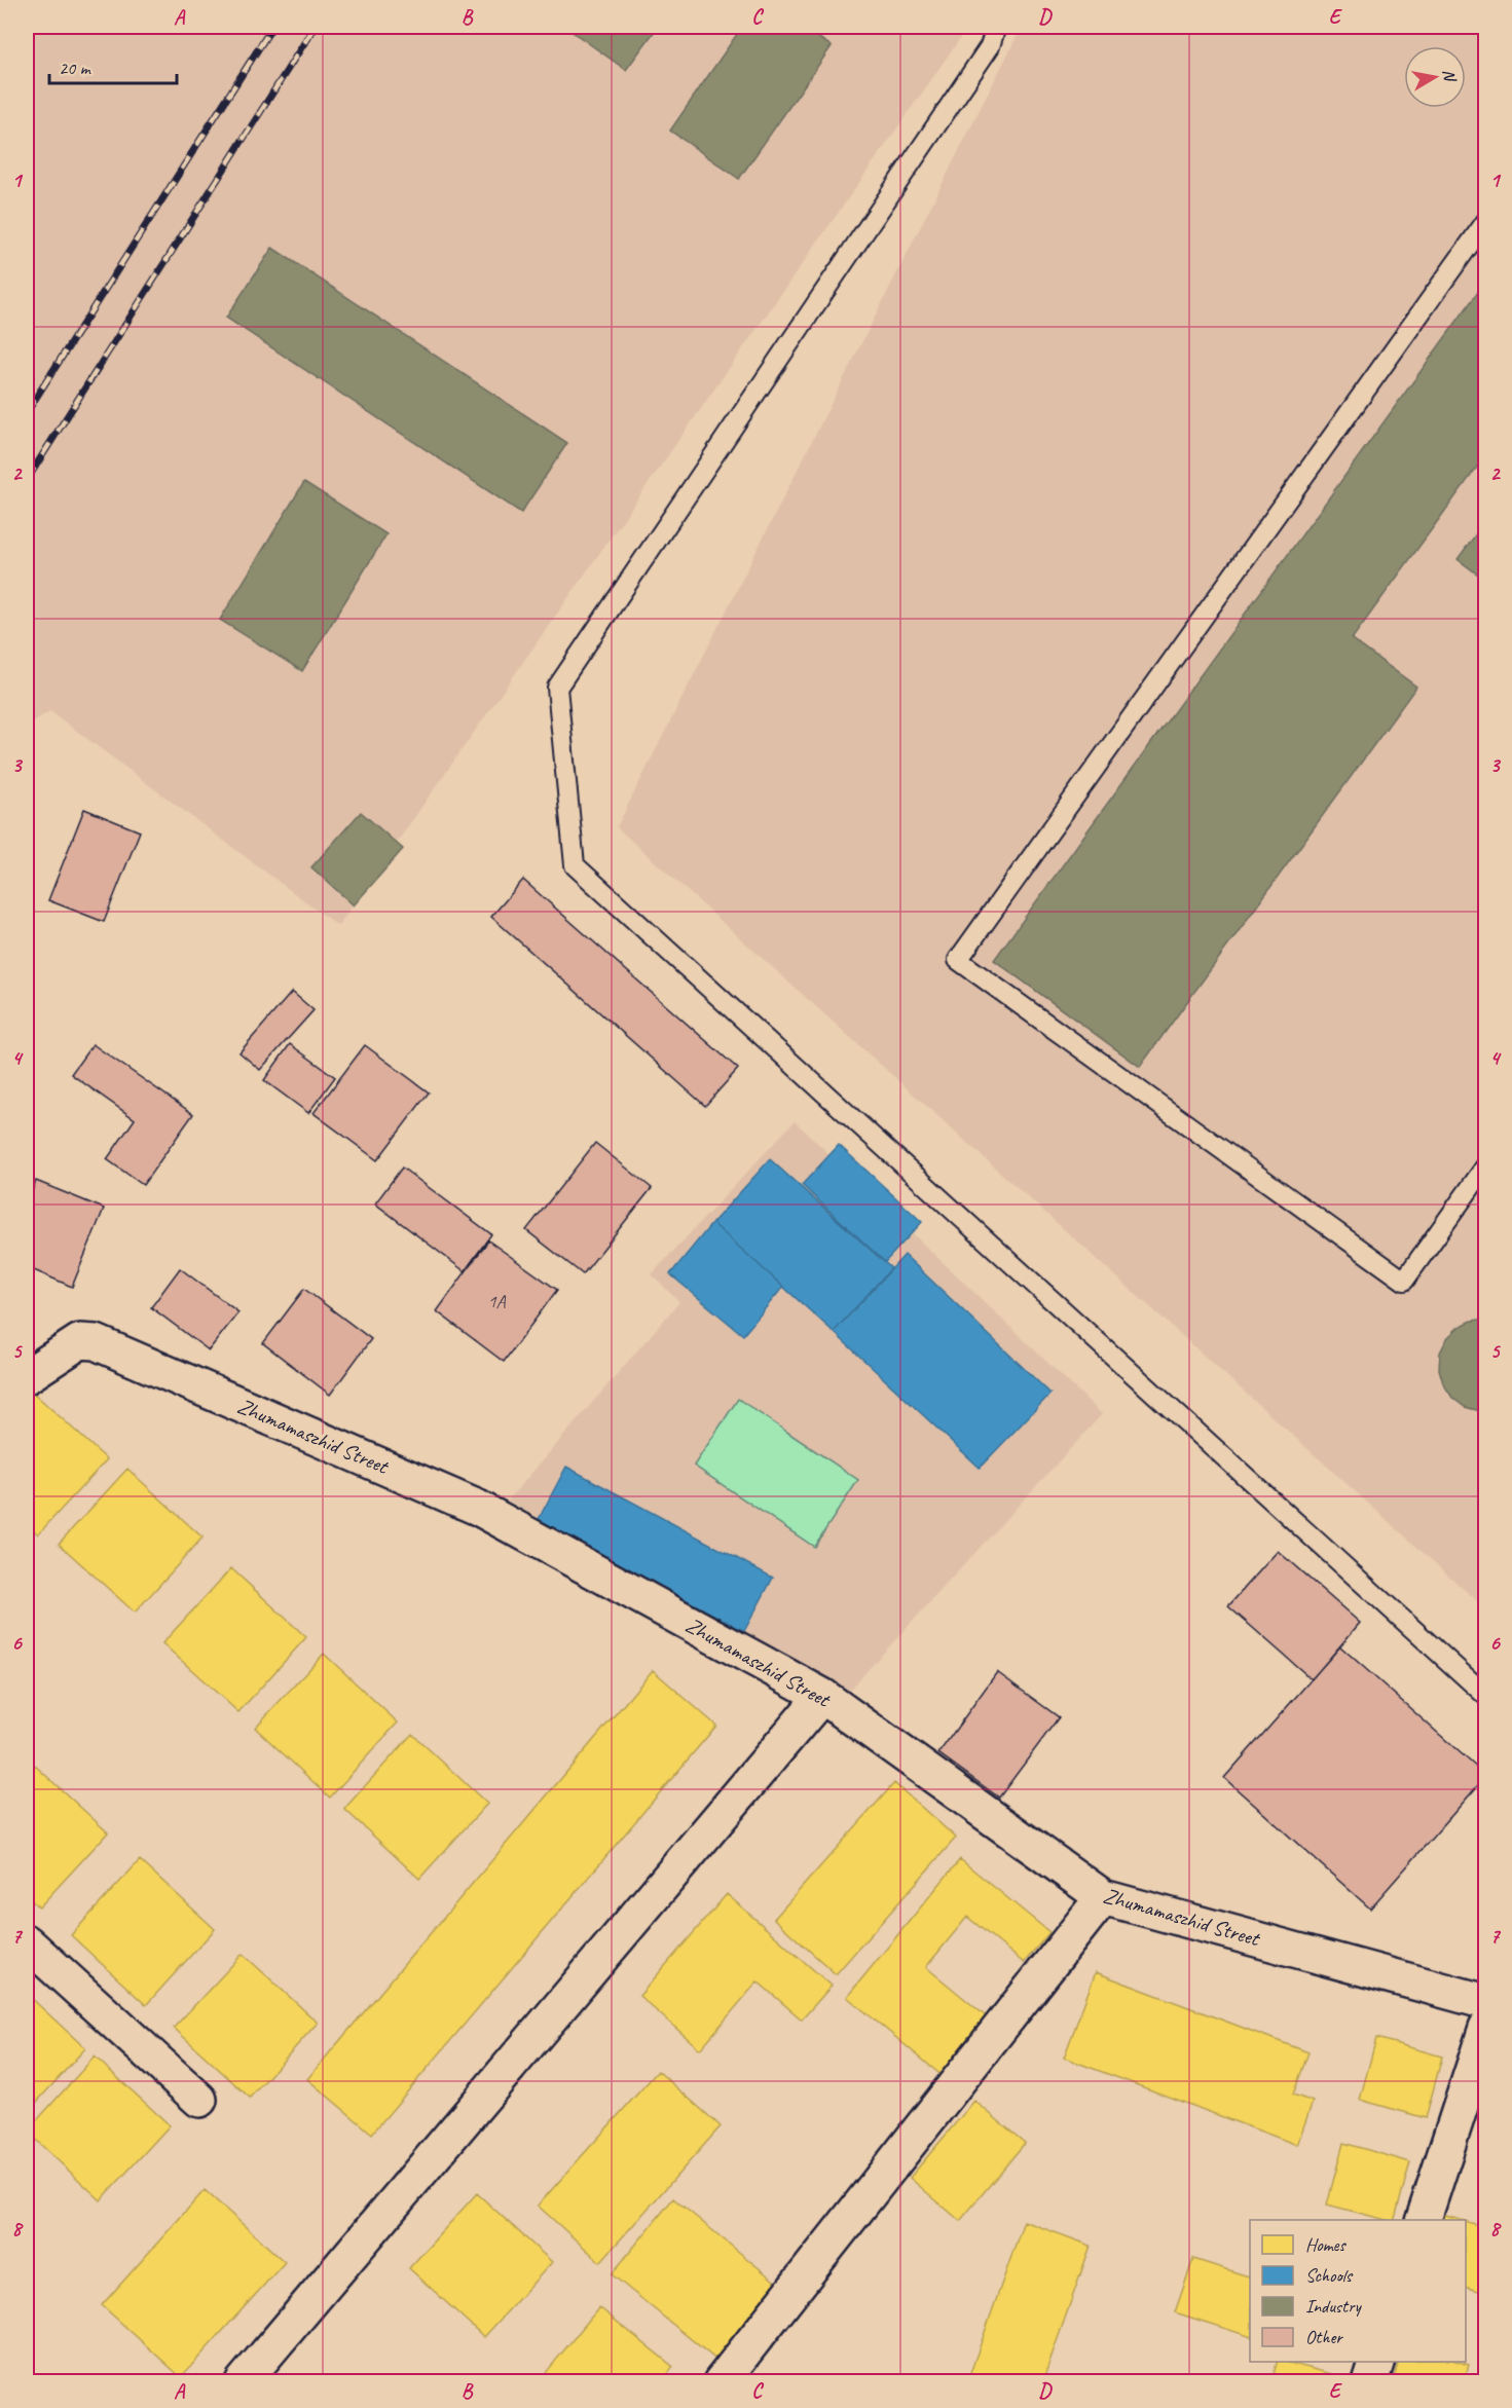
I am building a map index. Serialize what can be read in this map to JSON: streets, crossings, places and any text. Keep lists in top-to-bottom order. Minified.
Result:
{"streets":{"street":["Zhumamaszhid Street"]},"house_numbers":["1A"],"legend":["Homes","Schools","Industry","Other"],"scale_bar":"20 m","north":"right","grid":{"columns":["A","B","C","D","E"],"rows":["1","2","3","4","5","6","7","8"]}}
